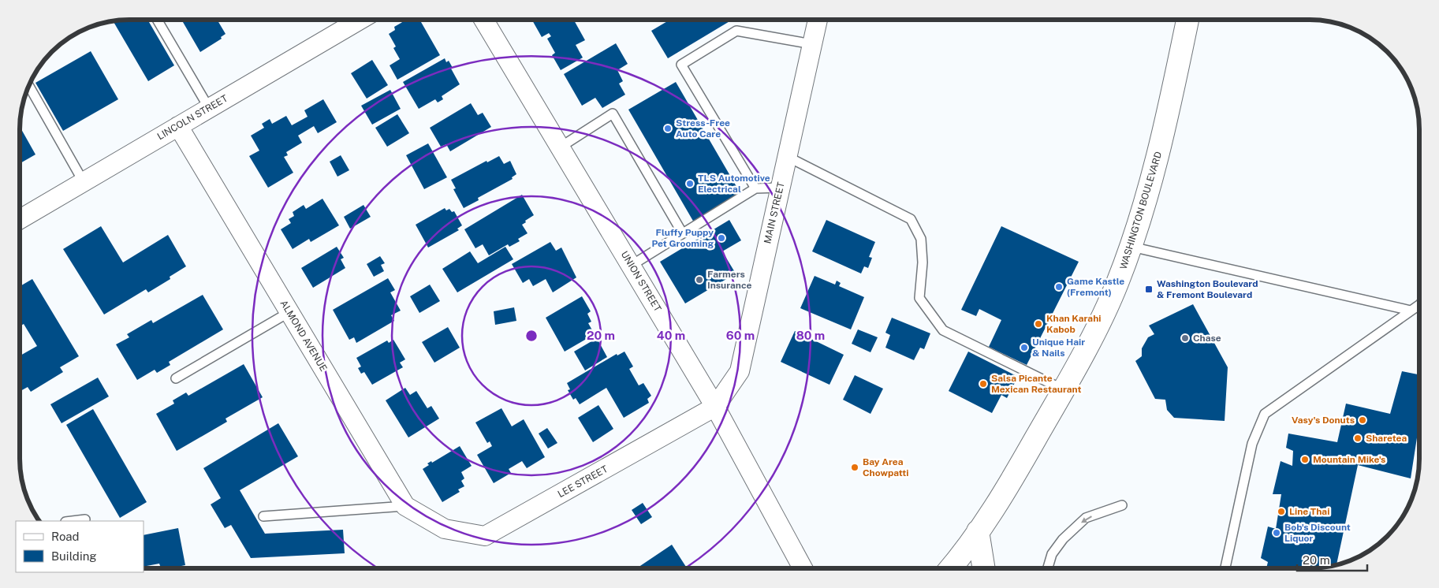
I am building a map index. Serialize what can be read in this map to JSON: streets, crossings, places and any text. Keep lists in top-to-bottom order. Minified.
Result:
{"streets":{"main road":["WASHINGTON BOULEVARD"],"street":["LINCOLN STREET","MAIN STREET","UNION STREET","ALMOND AVENUE","LEE STREET"]},"crossings":[["LINCOLN STREET","ALMOND AVENUE"],["MAIN STREET","UNION STREET"],["MAIN STREET","LEE STREET"],["UNION STREET","LEE STREET"],["ALMOND AVENUE","LEE STREET"]],"places":{"other":["Stress-Free Auto Care","TLS Automotive Electrical","Fluffy Puppy Pet Grooming","Farmers Insurance","Game Kastle (Fremont)","Khan Karahi Kabob","Chase","Unique Hair & Nails","Salsa Picante Mexican Restaurant","Vasy's Donuts","Sharetea","Mountain Mike's","Bay Area Chowpatti","Line Thai","Bob's Discount Liquor"],"transit":["Washington Boulevard & Fremont Boulevard"]},"legend":["Road","Building"],"scale_bar":"20 m","rings":["20 m","40 m","60 m","80 m"]}
